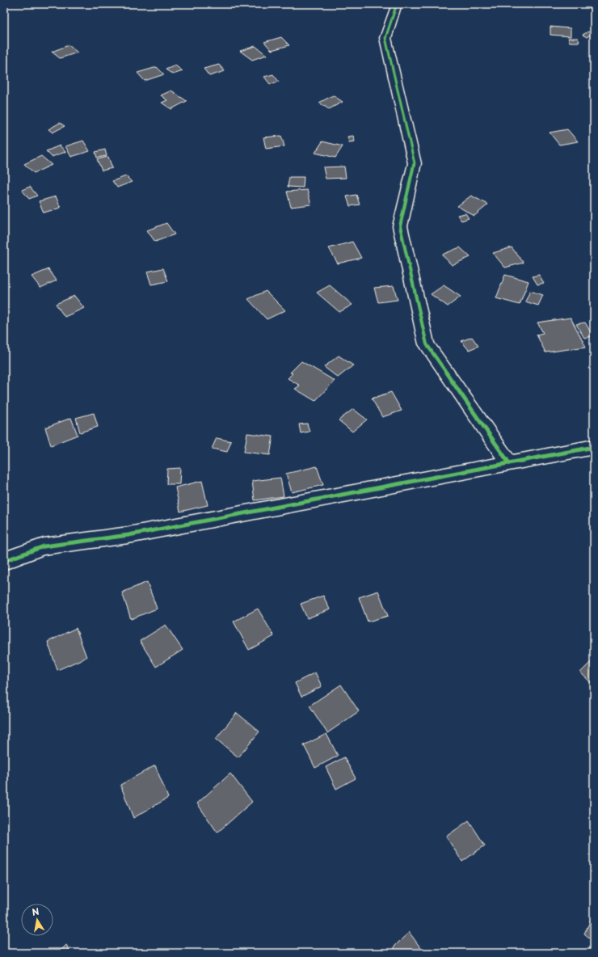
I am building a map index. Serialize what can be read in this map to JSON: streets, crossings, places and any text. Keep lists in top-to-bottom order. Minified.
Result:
{"north":"top"}
